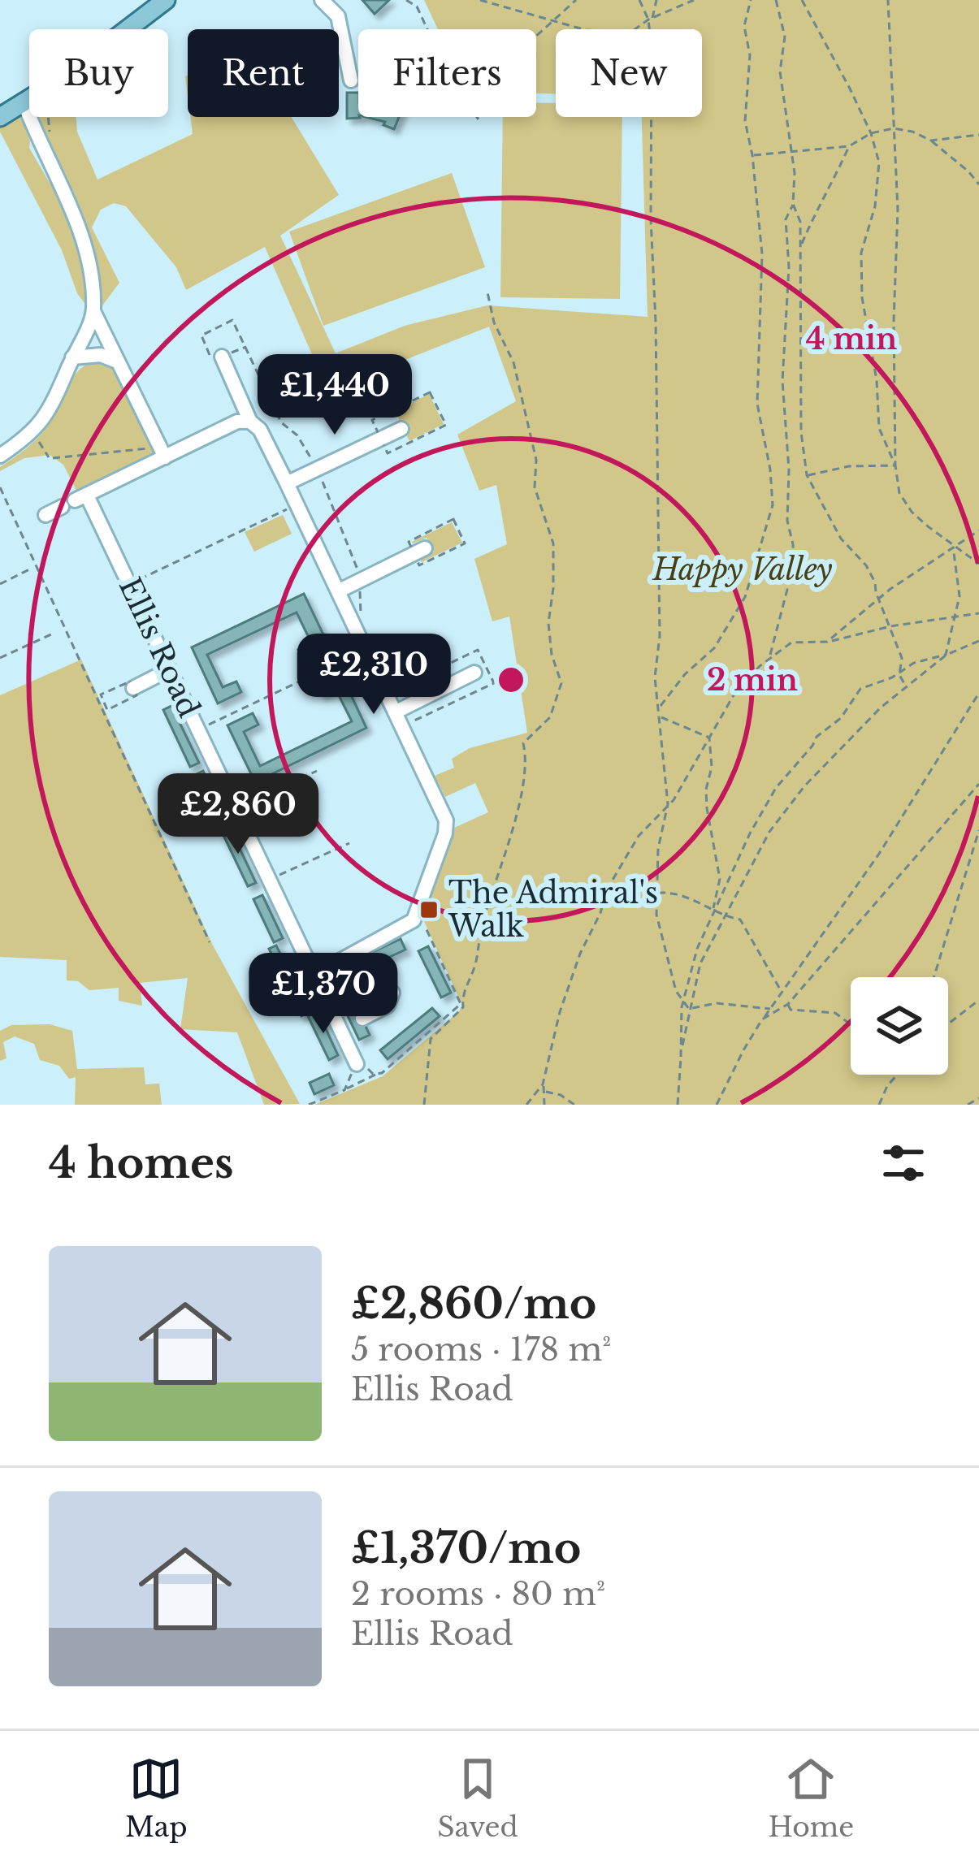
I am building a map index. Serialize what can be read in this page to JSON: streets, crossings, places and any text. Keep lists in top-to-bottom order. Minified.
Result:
{"streets":{"street":["Ellis Road"]},"parks":["Happy Valley"],"places":{"transit":["The Admiral's Walk"]},"page":{"chip":["Buy","Rent","Filters","New"],"price":["£1,440","£2,310","£2,860","£1,370"],"heading":"4 homes","list":[{"name":"£2,860/mo","note":"5 rooms · 178 m² · Ellis Road"},{"name":"£1,370/mo","note":"2 rooms · 80 m² · Ellis Road"}],"tabs":["Map","Saved","Home"]},"rings":["4 min","2 min"]}
